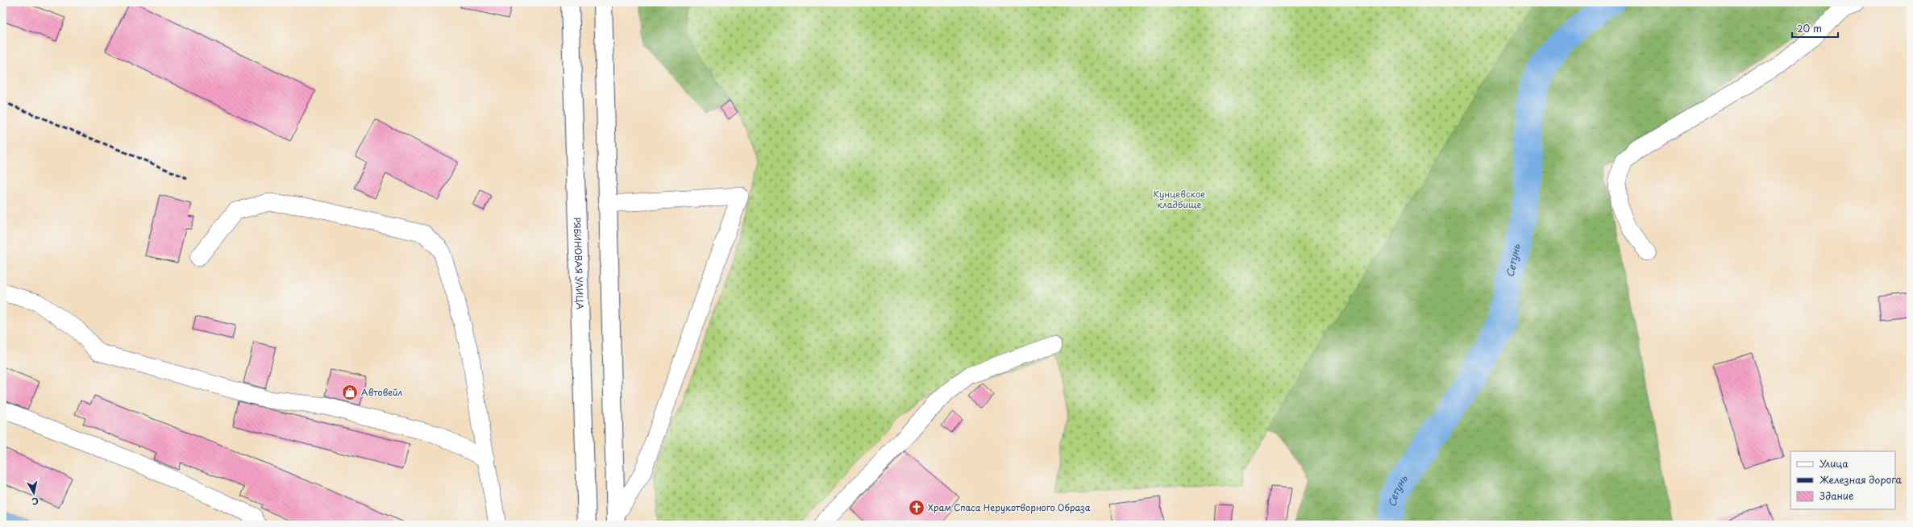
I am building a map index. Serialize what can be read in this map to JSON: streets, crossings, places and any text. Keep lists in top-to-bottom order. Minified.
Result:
{"streets":{"main road":["РЯБИНОВАЯ УЛИЦА"]},"water":["Сетунь"],"parks":["Кунцевское кладбище"],"places":{"shop":["Автовейл"],"church":["Храм Спаса Нерукотворного Образа"]},"legend":["Улица","Железная дорога","Здание"],"scale_bar":"20 m","north":"bottom"}
